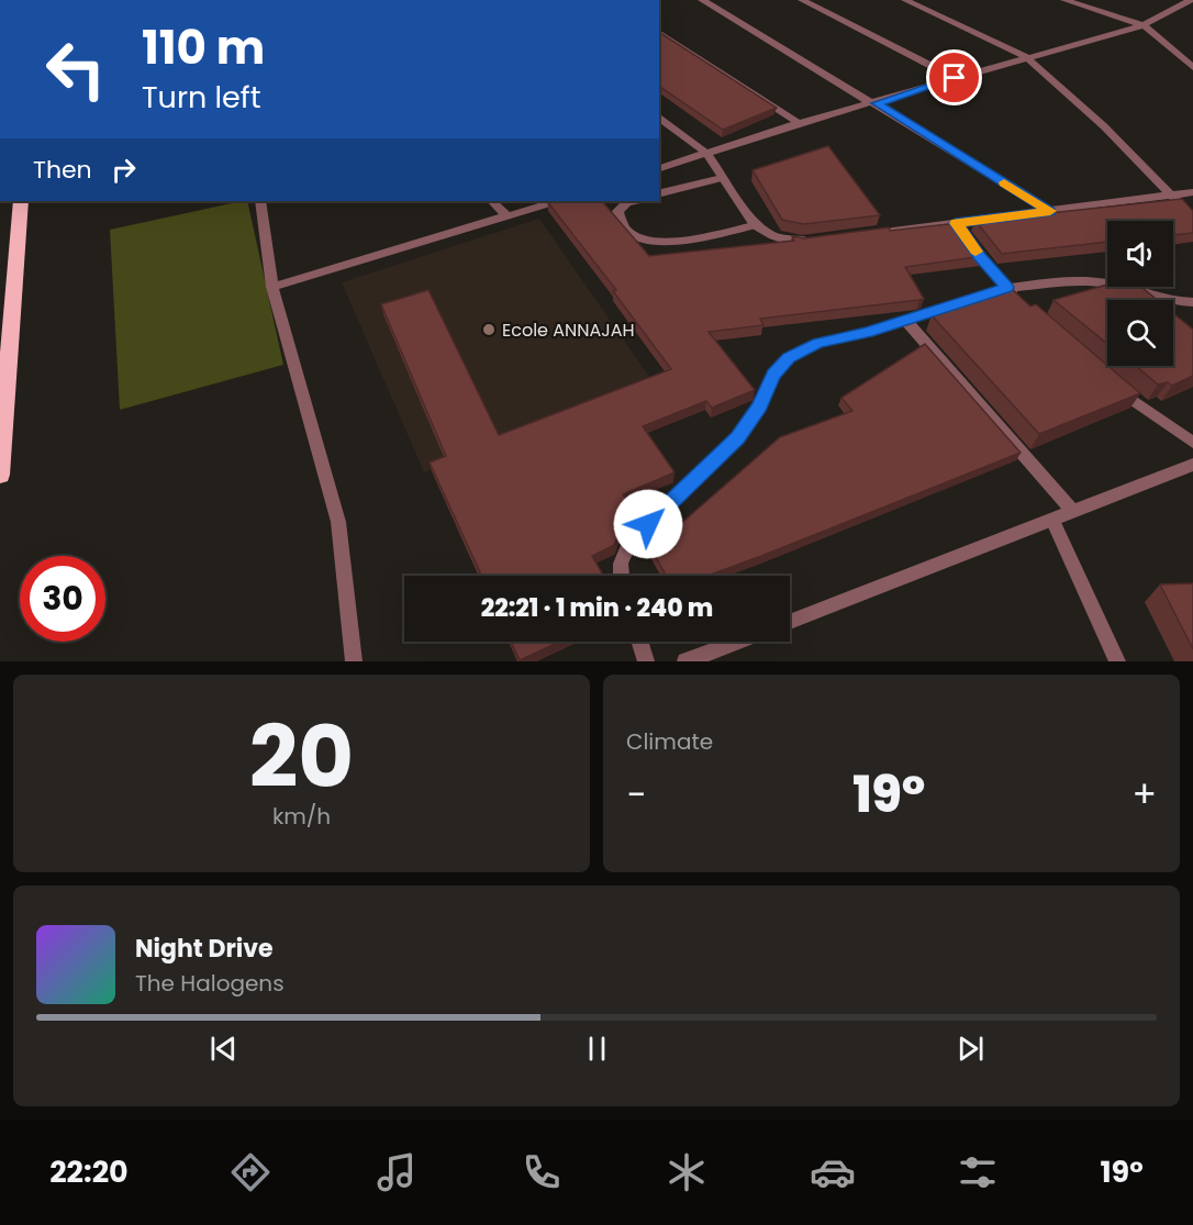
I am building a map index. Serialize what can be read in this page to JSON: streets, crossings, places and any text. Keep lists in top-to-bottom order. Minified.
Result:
{"places":["Ecole ANNAJAH"],"page":{"turn":["110 m","Turn left"],"then":"Then","limit":"30","trip":"22:21 · 1 min · 240 m","tile":[["20","km/h"],"Climate"],"heat":["−","19°","+"],"song":["Night Drive","The Halogens"],"tabs":["22:20","19°"]}}
